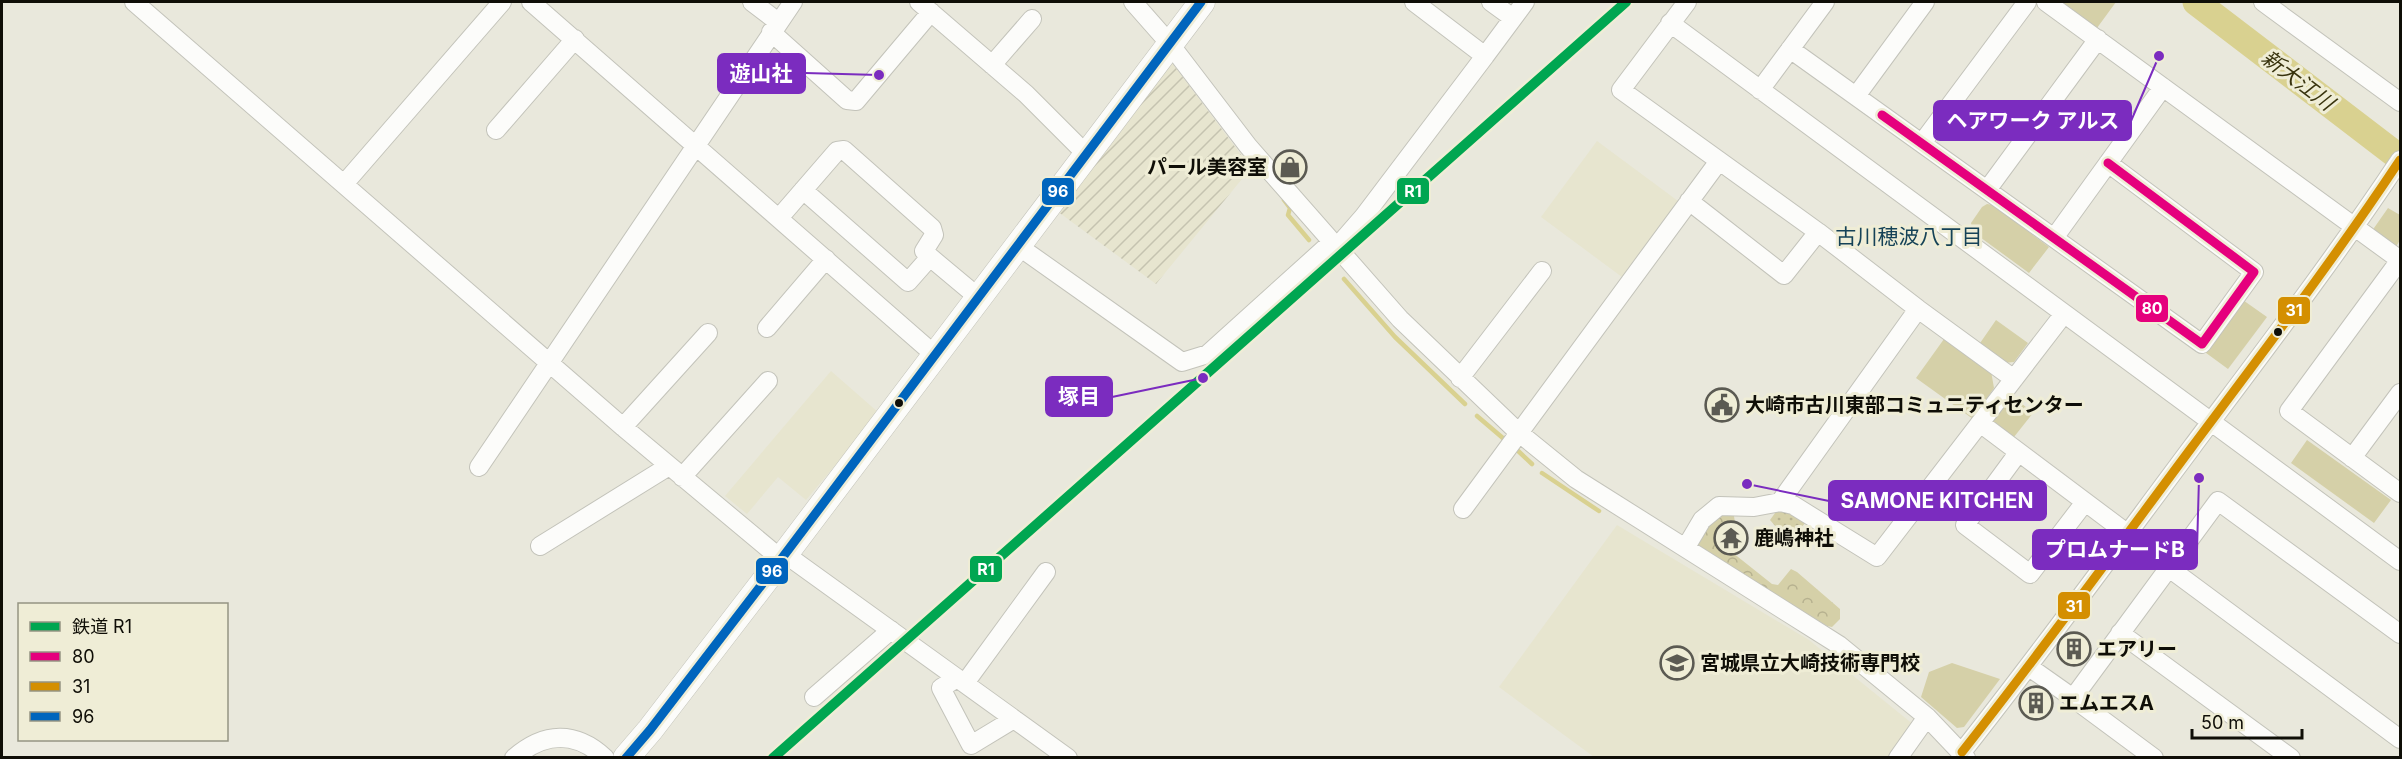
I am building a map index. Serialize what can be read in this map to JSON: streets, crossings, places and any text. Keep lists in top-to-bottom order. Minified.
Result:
{"districts":["古川穂波八丁目"],"water":["新大江川"],"places":{"other":["ヘアワーク アルス","遊山社","塚目","プロムナードB","SAMONE KITCHEN"],"shop":["パール美容室"],"public building":["大崎市古川東部コミュニティセンター"],"temple":["鹿嶋神社"],"building":["エアリー","エムエスA"],"school or university":["宮城県立大崎技術専門校"]},"lines":["rail line R1","transit line 96","transit line 80","transit line 31"],"legend":["鉄道 R1","80","31","96"],"scale_bar":"50 m"}
